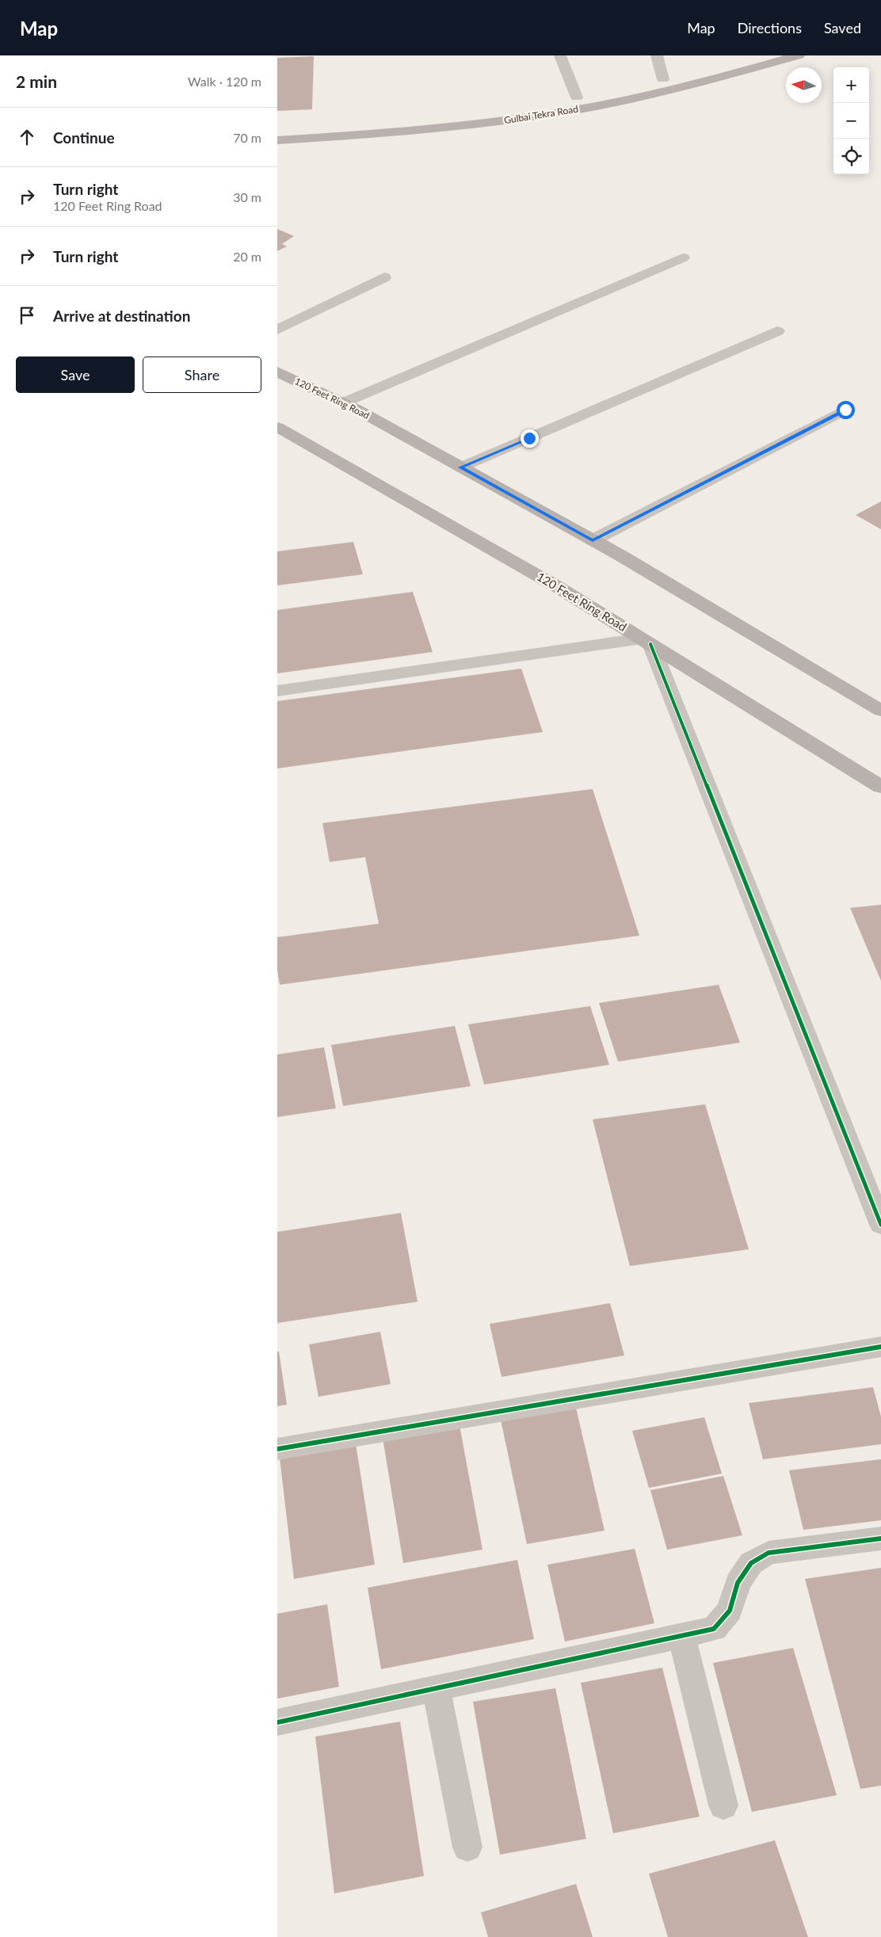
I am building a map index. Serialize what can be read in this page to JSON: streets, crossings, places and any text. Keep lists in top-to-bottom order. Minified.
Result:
{"streets":{"main road":["Gulbai Tekra Road","120 Feet Ring Road"]},"north":"left","page":{"header":"Map","nav":["Map","Directions","Saved"],"heading":["2 min","Walk · 120 m"],"map_buttons":["+","−"],"list":[["Continue","70 m"],["Turn right","120 Feet Ring Road","30 m"],["Turn right","20 m"],"Arrive at destination"],"buttons":["Save","Share"]}}
